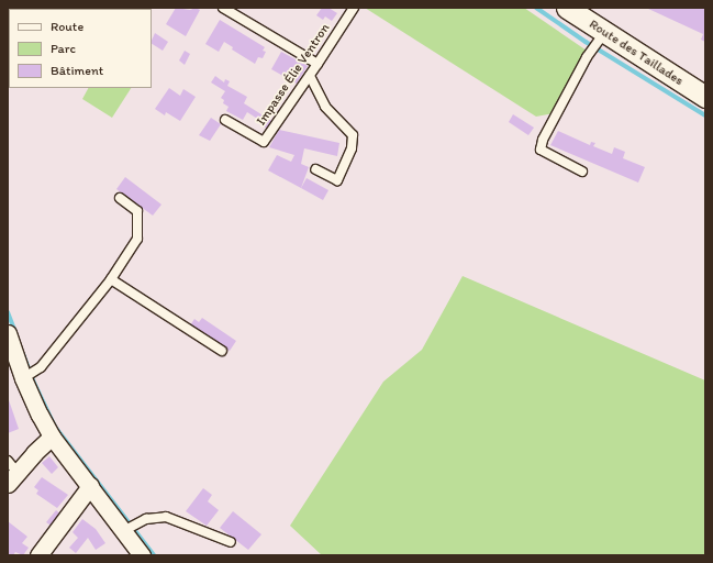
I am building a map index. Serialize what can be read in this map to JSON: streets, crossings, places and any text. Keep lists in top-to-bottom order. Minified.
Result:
{"streets":{"street":["Route des Taillades"],"lane":["Impasse Élie Ventron"]},"legend":["Route","Parc","Bâtiment"]}
